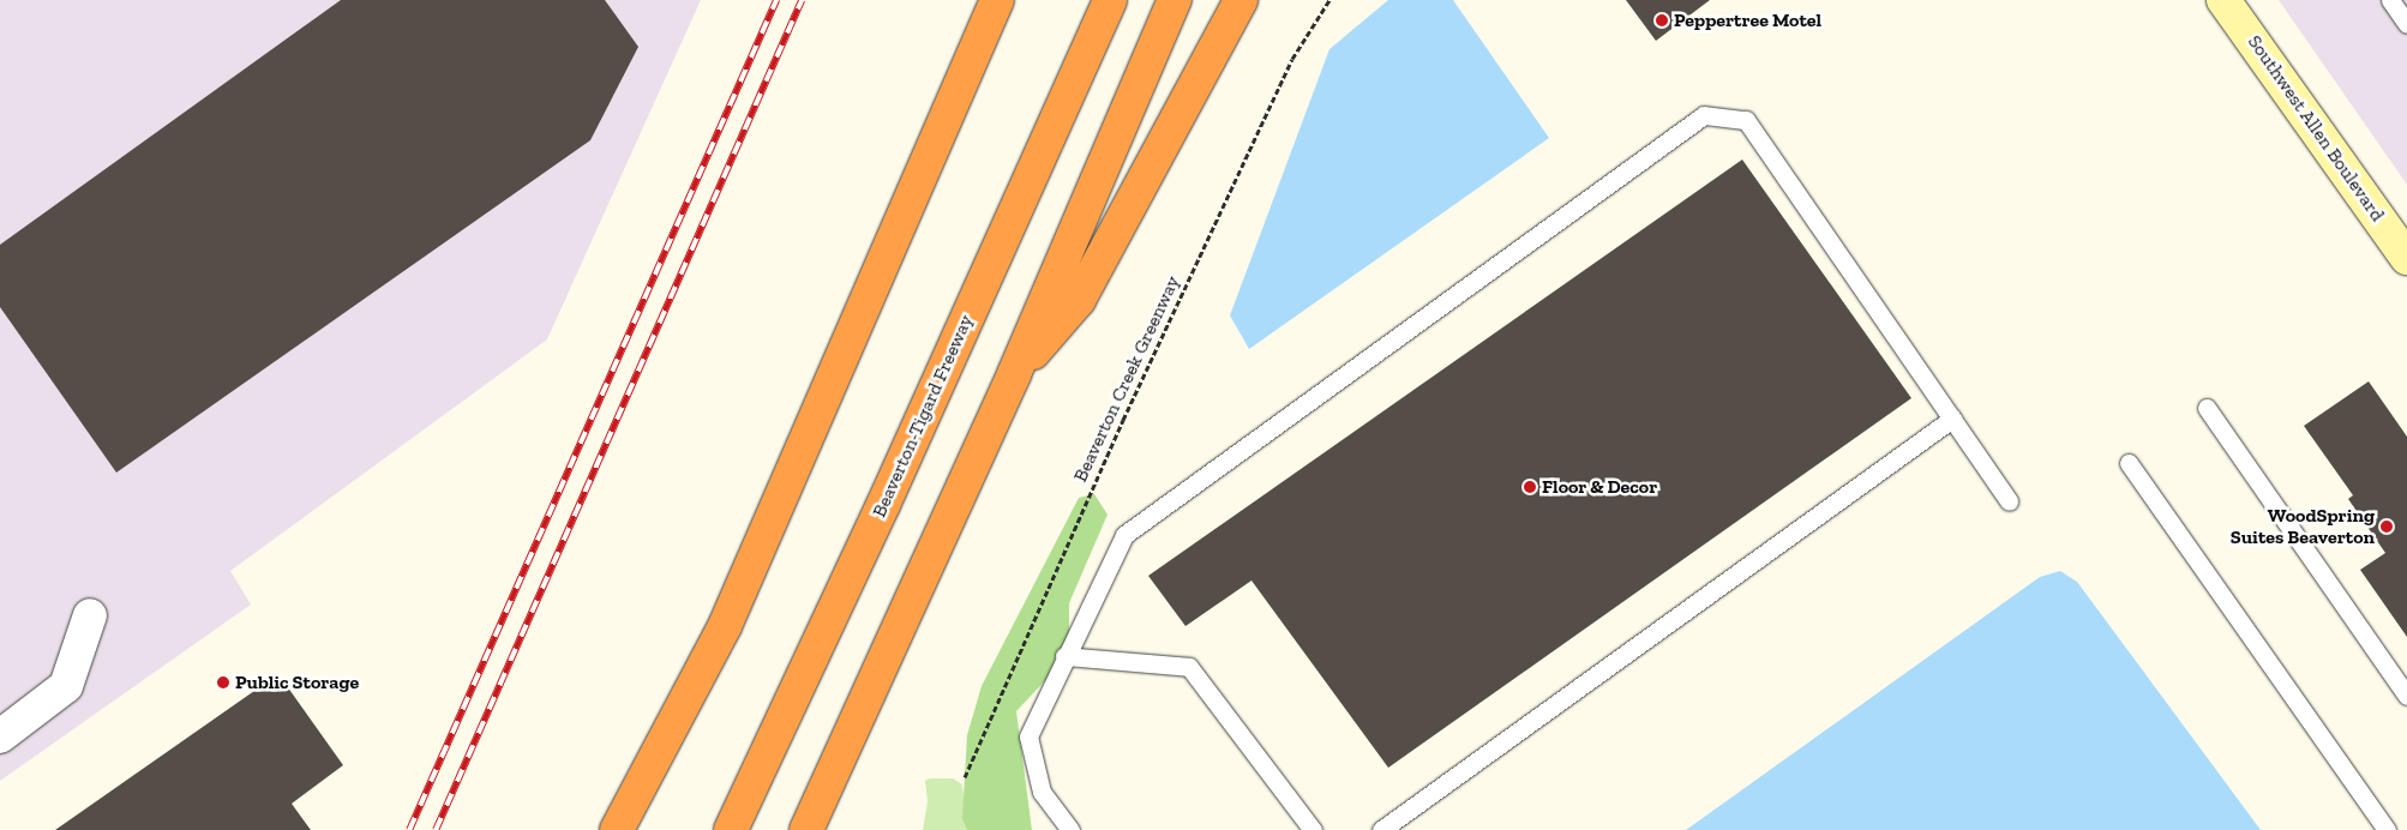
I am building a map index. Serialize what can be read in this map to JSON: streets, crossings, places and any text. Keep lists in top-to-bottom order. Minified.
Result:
{"streets":{"highway":["Beaverton-Tigard Freeway"],"main road":["Southwest Allen Boulevard"],"path":["Beaverton Creek Greenway"]},"places":["Peppertree Motel","Floor & Decor","WoodSpring Suites Beaverton","Public Storage"]}
